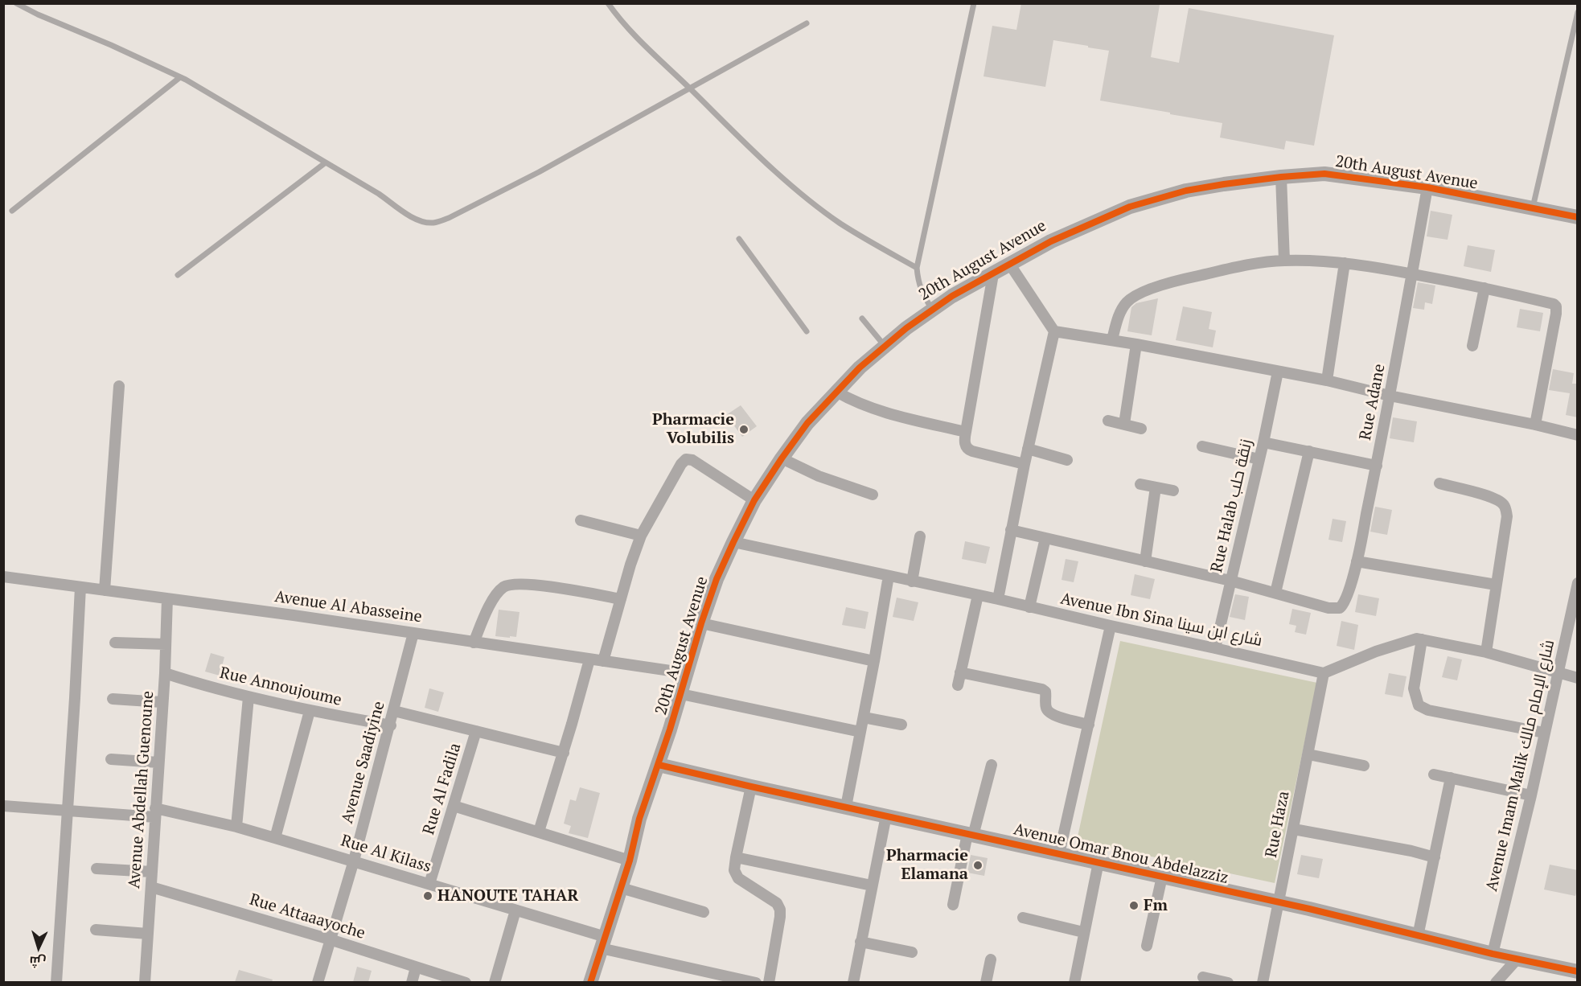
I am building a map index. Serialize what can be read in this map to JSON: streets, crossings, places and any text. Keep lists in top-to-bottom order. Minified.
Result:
{"streets":{"street":["20th August Avenue","Rue Adane","Rue Halab زنقة حلب","Avenue Al Abasseine","Avenue Ibn Sina شارع ابن سينا","Rue Annoujoume","Avenue Saadiyine","Avenue Imam Malik شارع الإمام مالك","Rue Al Fadila","Avenue Abdellah Guenoune","Rue Haza","Rue Al Kilass","Avenue Omar Bnou Abdelazziz","Rue Attaaayoche"]},"crossings":[["20th August Avenue","Rue Adane"],["20th August Avenue","Avenue Al Abasseine"],["20th August Avenue","Avenue Ibn Sina شارع ابن سينا"],["20th August Avenue","Rue Al Kilass"],["20th August Avenue","Avenue Omar Bnou Abdelazziz"],["Rue Halab زنقة حلب","Avenue Ibn Sina شارع ابن سينا"],["Avenue Al Abasseine","Avenue Saadiyine"],["Avenue Al Abasseine","Avenue Abdellah Guenoune"],["Avenue Ibn Sina شارع ابن سينا","Rue Haza"],["Rue Annoujoume","Avenue Saadiyine"],["Rue Annoujoume","Avenue Abdellah Guenoune"],["Avenue Saadiyine","Rue Al Kilass"],["Avenue Saadiyine","Rue Attaaayoche"],["Avenue Imam Malik شارع الإمام مالك","Avenue Omar Bnou Abdelazziz"],["Rue Al Fadila","Rue Al Kilass"],["Avenue Abdellah Guenoune","Rue Al Kilass"],["Avenue Abdellah Guenoune","Rue Attaaayoche"],["Rue Haza","Avenue Omar Bnou Abdelazziz"]],"places":["Pharmacie Volubilis","Pharmacie Elamana","HANOUTE TAHAR","Fm"],"north":"bottom"}
